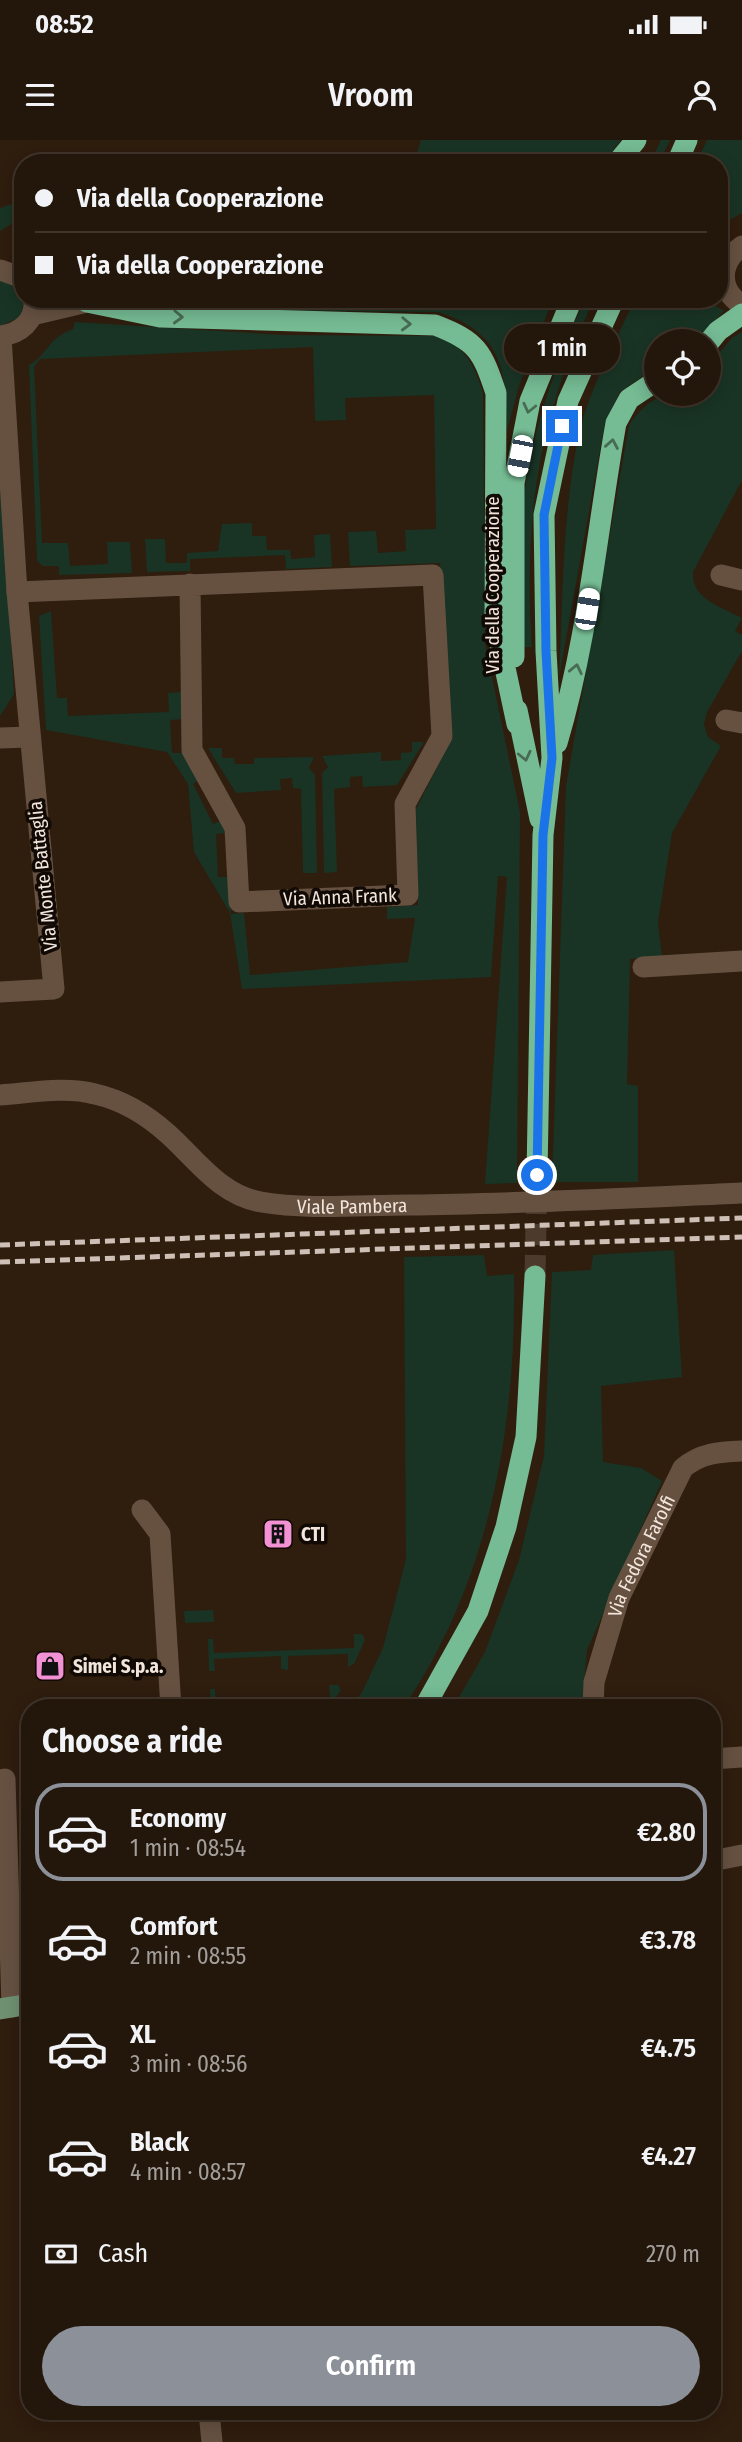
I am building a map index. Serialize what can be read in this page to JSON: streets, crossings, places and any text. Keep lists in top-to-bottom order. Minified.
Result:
{"streets":{"highway":["Via della Cooperazione"],"street":["Via Monte Battaglia","Via Anna Frank","Viale Pambera","Via Fedora Farolfi"]},"places":{"building":["CTI"],"shop":["Simei S.p.a."]},"page":{"status":"08:52","header":"Vroom","banner":["Via della Cooperazione","Via della Cooperazione"],"bubble":"1 min","heading":"Choose a ride","list":[{"name":"Economy","note":"1 min · 08:54","value":"€2.80"},{"name":"Comfort","note":"2 min · 08:55","value":"€3.78"},{"name":"XL","note":"3 min · 08:56","value":"€4.75"},{"name":"Black","note":"4 min · 08:57","value":"€4.27"}],"pay":["Cash","270 m"],"buttons":"Confirm"}}
